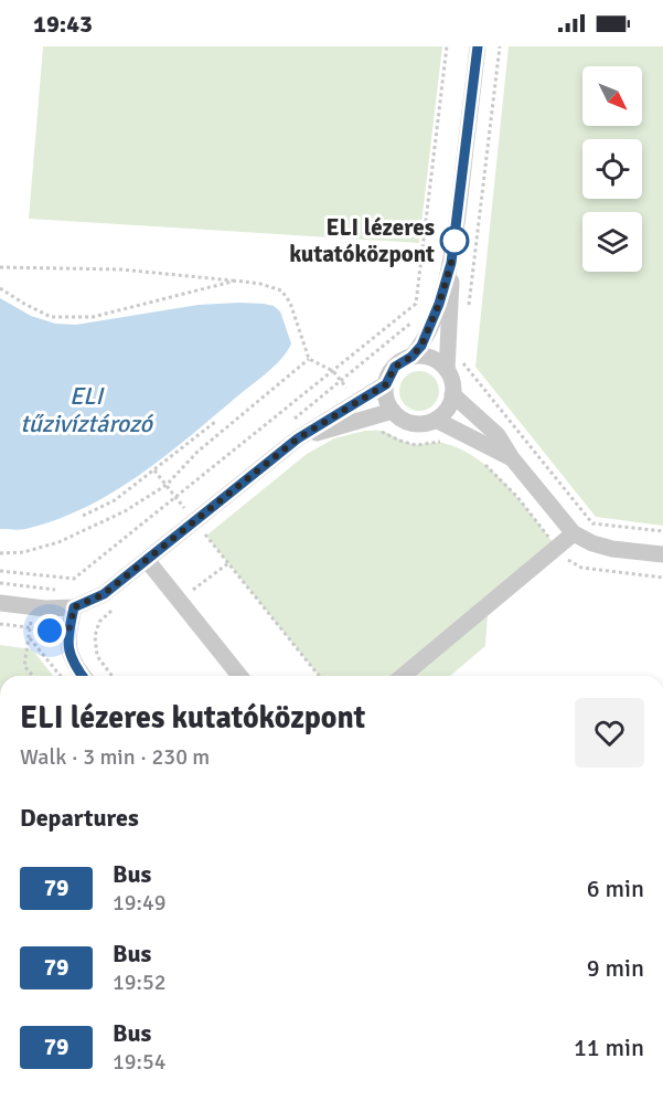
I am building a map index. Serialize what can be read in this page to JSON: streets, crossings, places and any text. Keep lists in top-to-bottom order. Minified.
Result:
{"water":["ELI tűzivíztározó"],"places":["ELI lézeres kutatóközpont"],"lines":["bus line 79"],"north":"bottom right","page":{"status":"19:43","heading":[["ELI lézeres kutatóközpont","Walk · 3 min · 230 m"],"Departures"],"list":[{"mark":"79","name":"Bus","note":"19:49","value":"6 min"},{"mark":"79","name":"Bus","note":"19:52","value":"9 min"},{"mark":"79","name":"Bus","note":"19:54","value":"11 min"}]}}
